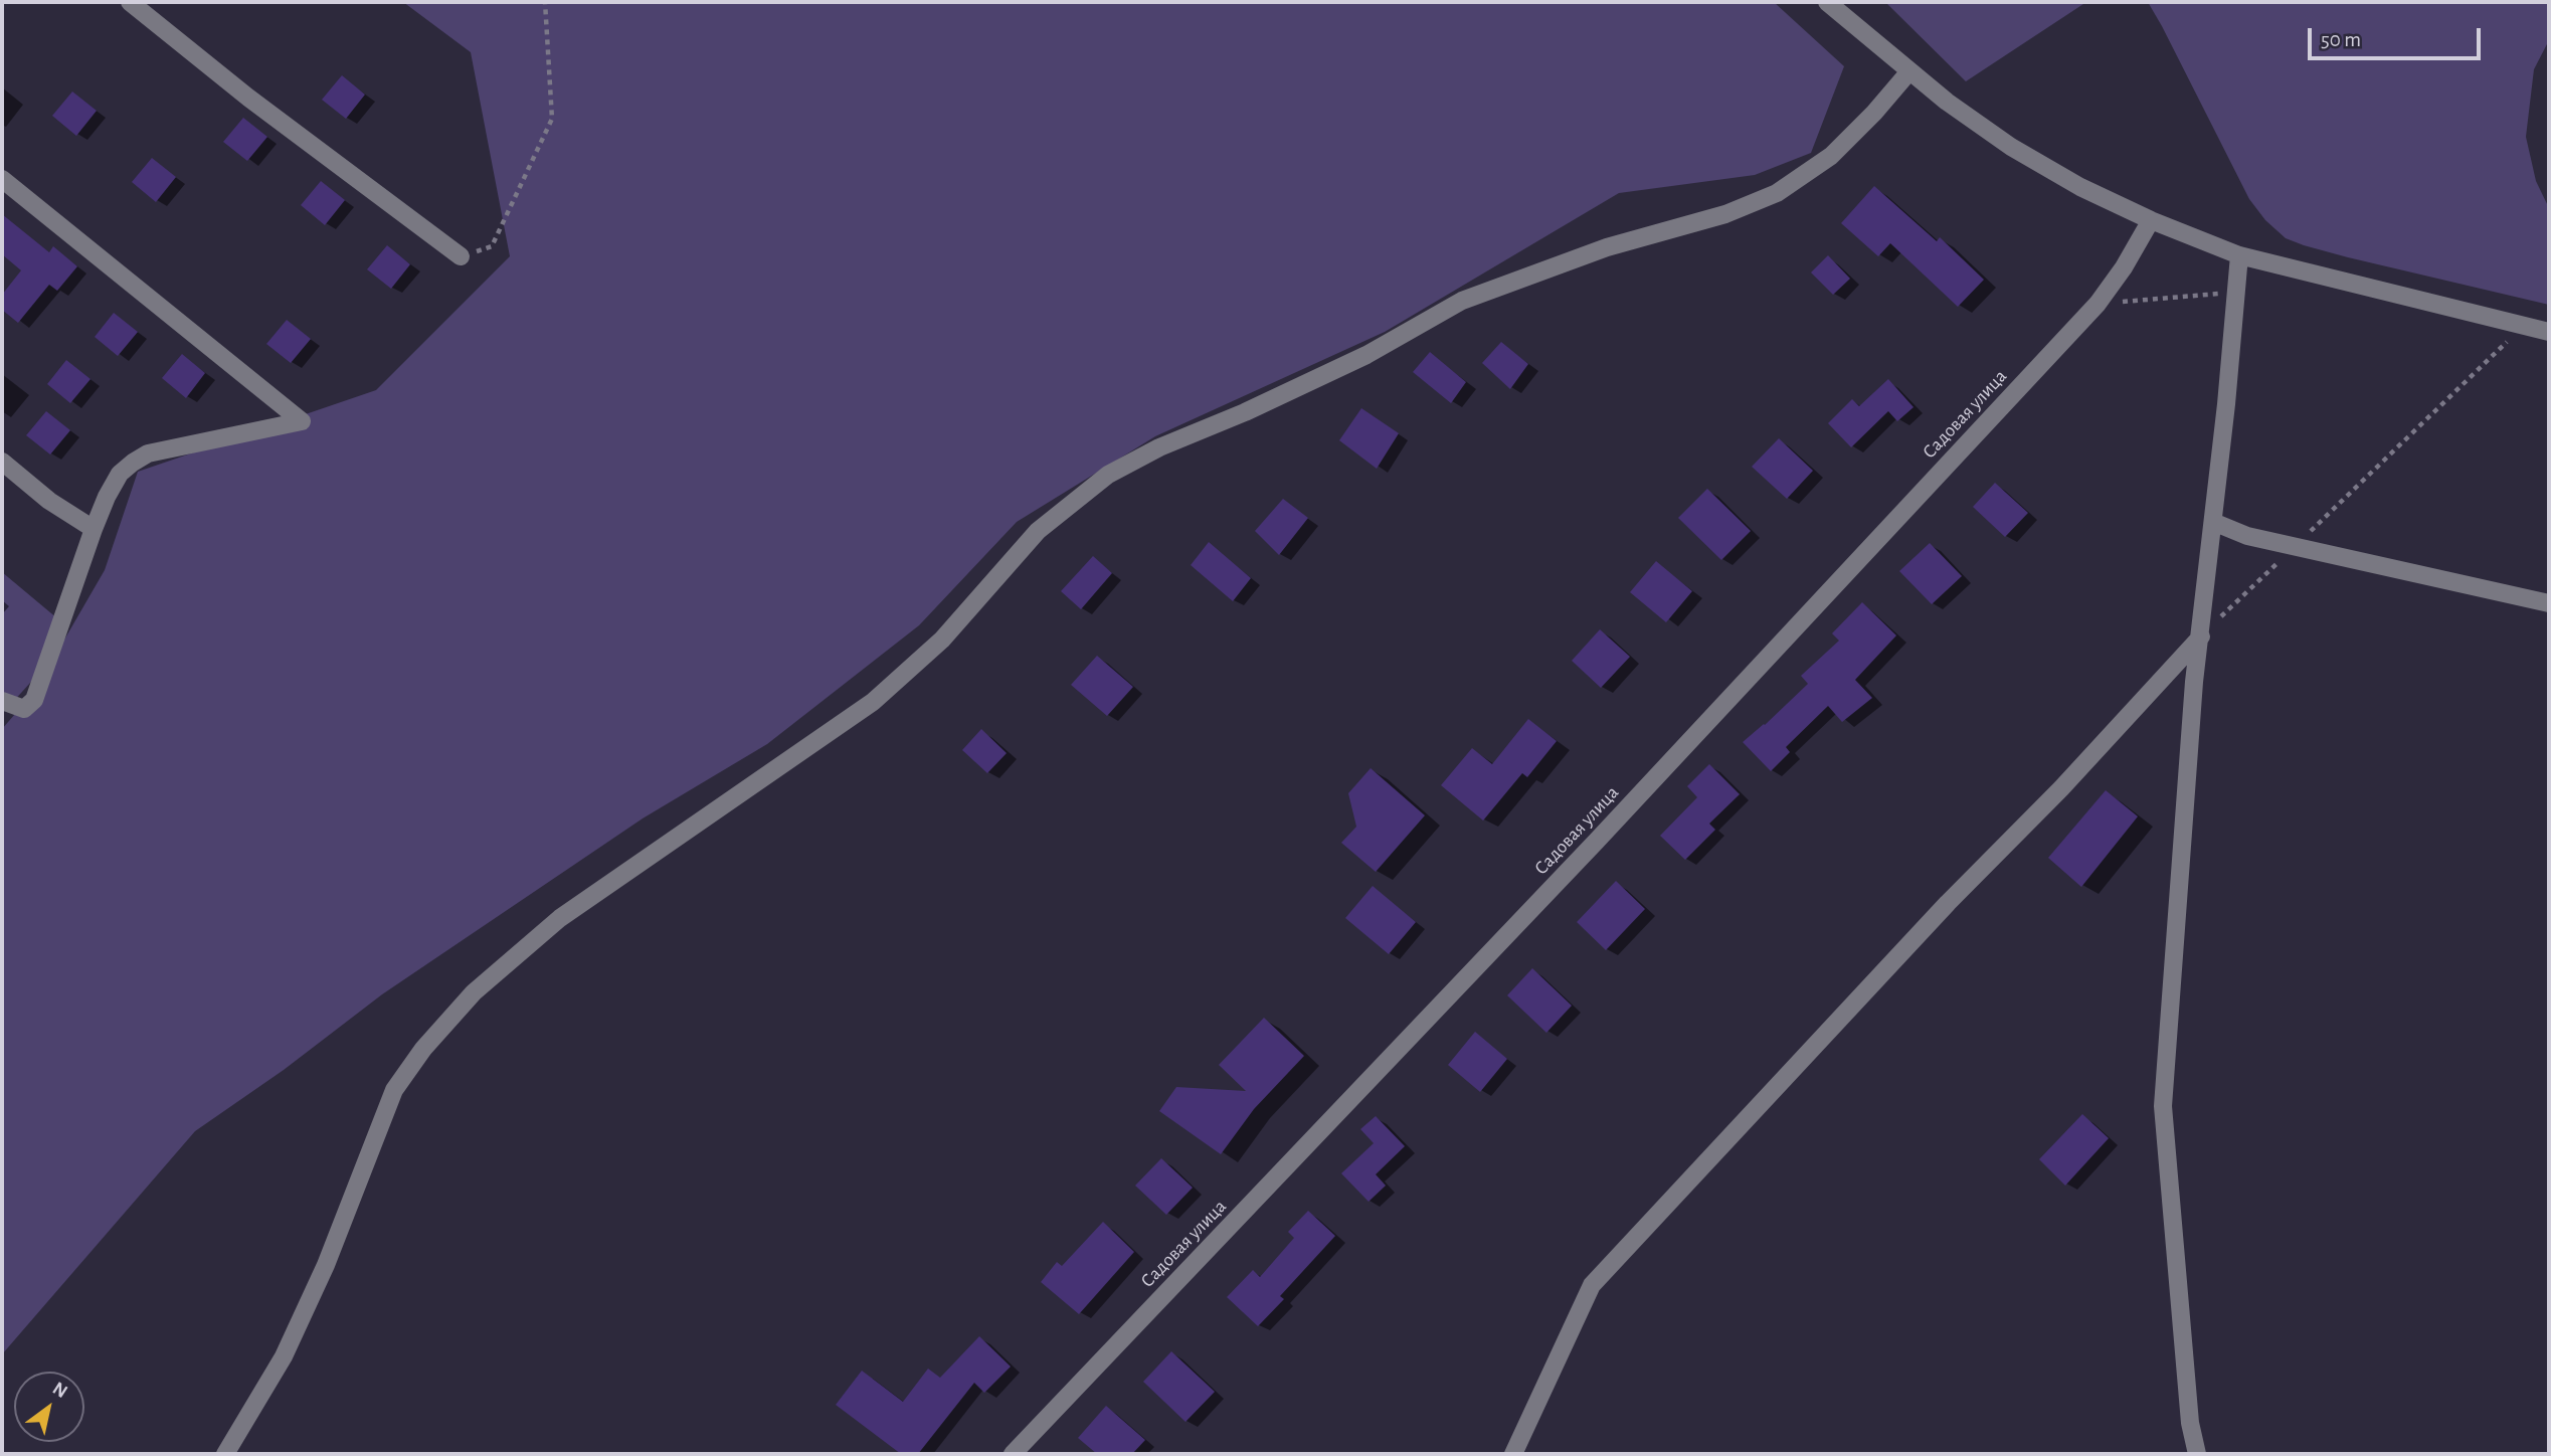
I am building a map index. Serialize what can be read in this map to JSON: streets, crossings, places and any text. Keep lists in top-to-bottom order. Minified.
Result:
{"streets":{"street":["Садовая улица"]},"scale_bar":"50 m","north":"top right"}
